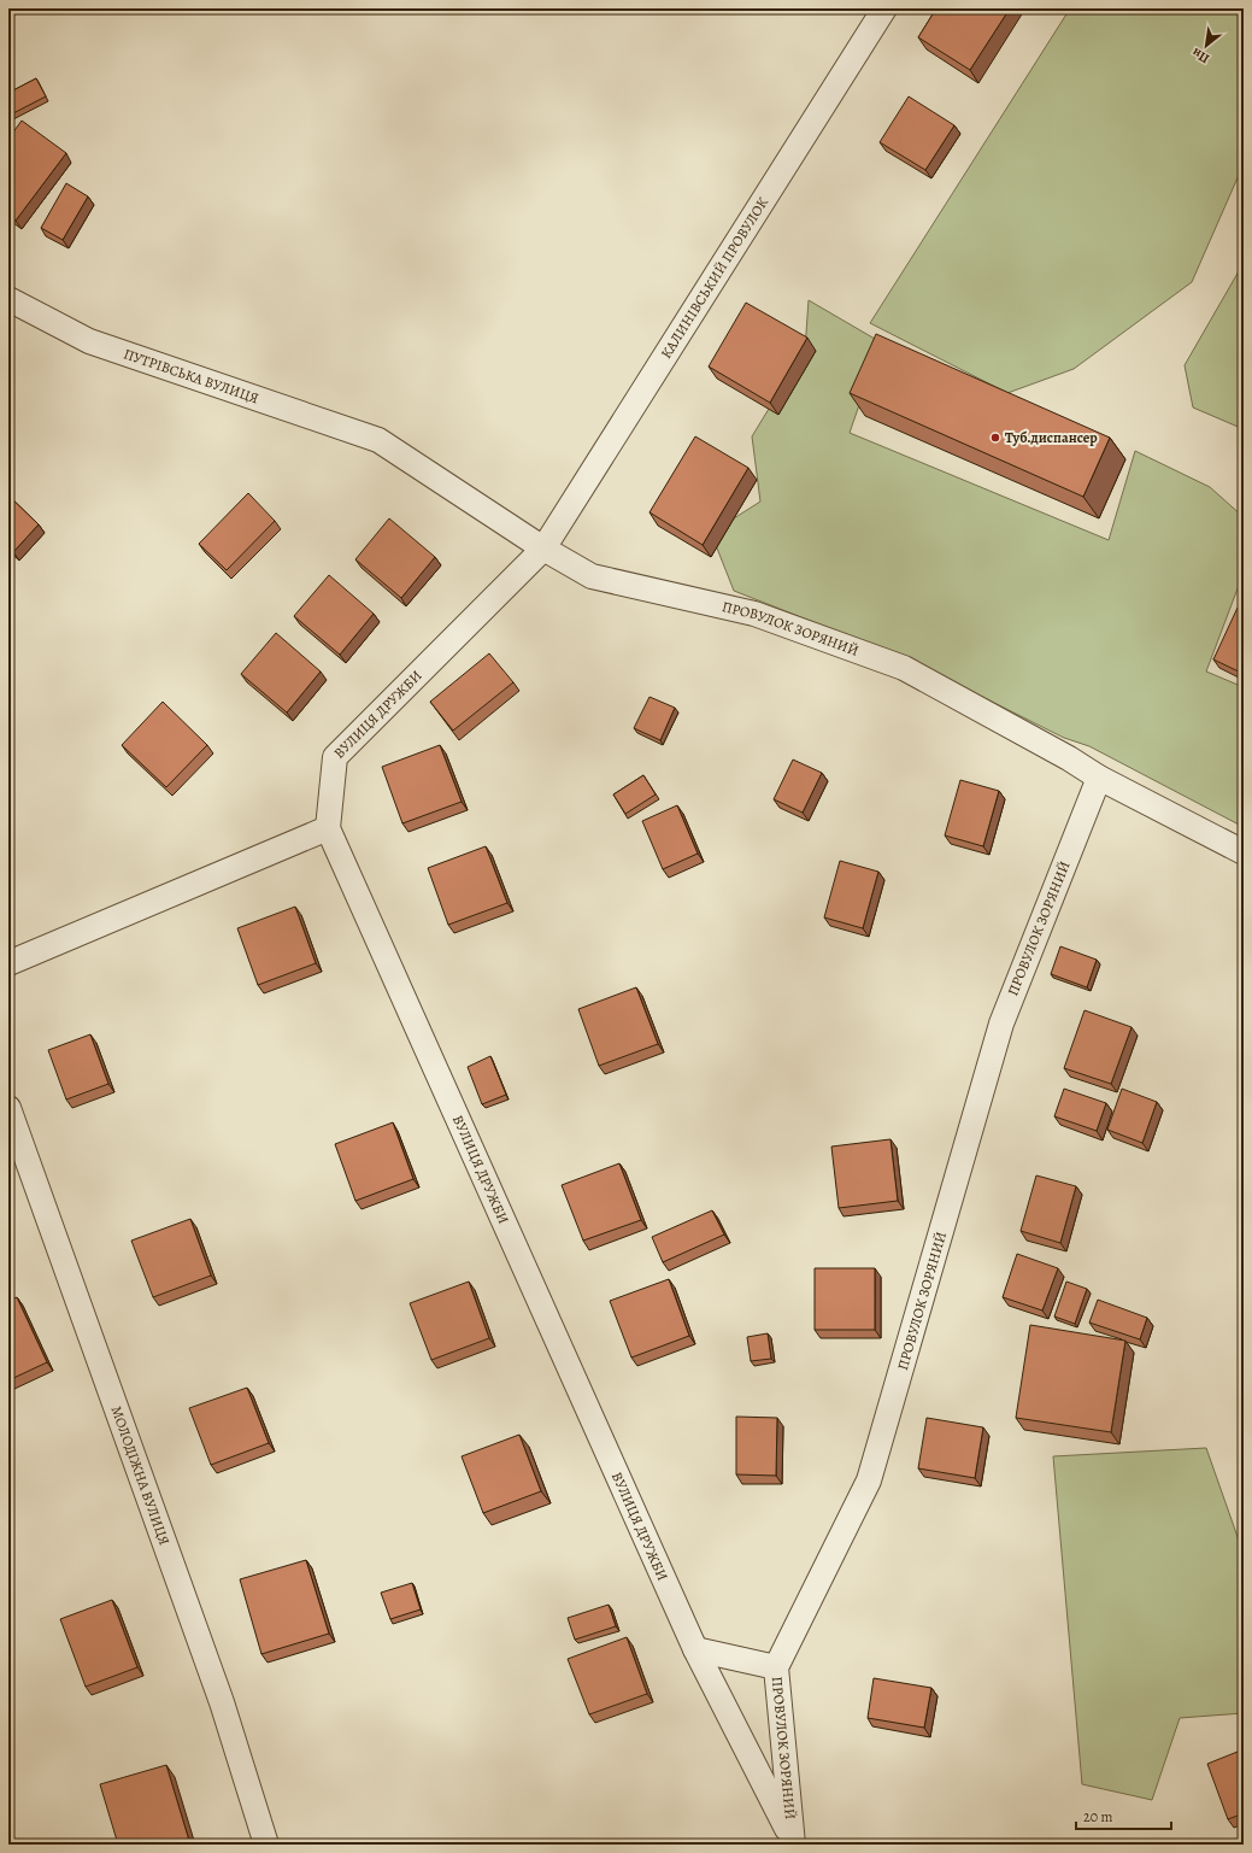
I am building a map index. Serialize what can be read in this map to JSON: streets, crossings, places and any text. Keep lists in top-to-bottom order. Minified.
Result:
{"streets":{"street":["КАЛИНІВСЬКИЙ ПРОВУЛОК","ПУТРІВСЬКА ВУЛИЦЯ","ПРОВУЛОК ЗОРЯНИЙ","ВУЛИЦЯ ДРУЖБИ","МОЛОДІЖНА ВУЛИЦЯ"]},"crossings":[["КАЛИНІВСЬКИЙ ПРОВУЛОК","ПРОВУЛОК ЗОРЯНИЙ"],["КАЛИНІВСЬКИЙ ПРОВУЛОК","ВУЛИЦЯ ДРУЖБИ"],["ПУТРІВСЬКА ВУЛИЦЯ","ПРОВУЛОК ЗОРЯНИЙ"],["ПРОВУЛОК ЗОРЯНИЙ","ВУЛИЦЯ ДРУЖБИ"]],"places":["Туб.диспансер"],"scale_bar":"20 m","north":"bottom left"}
